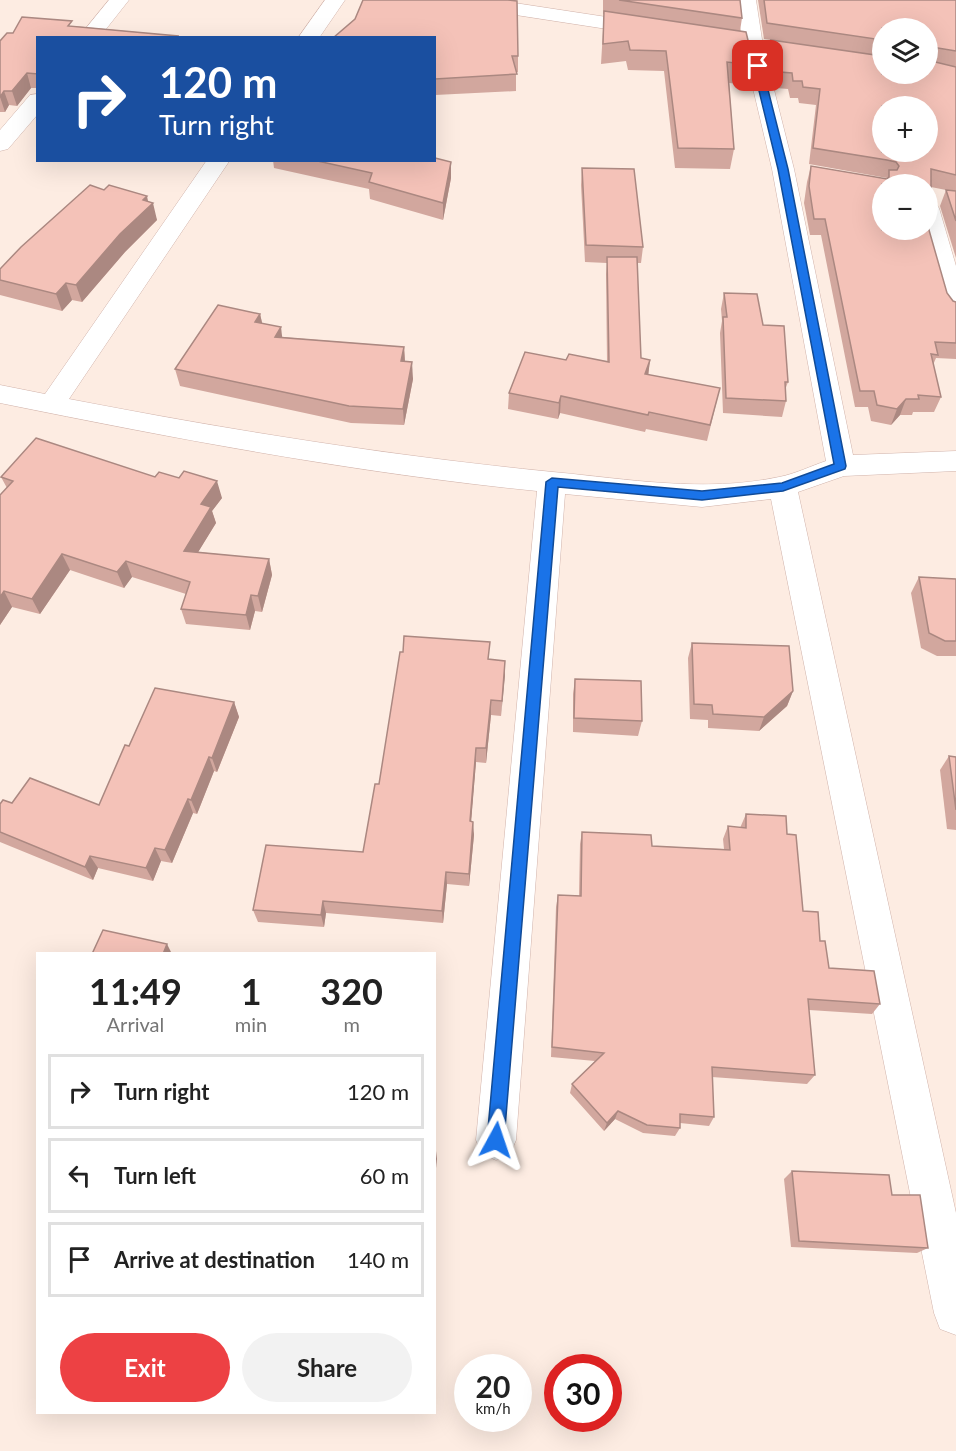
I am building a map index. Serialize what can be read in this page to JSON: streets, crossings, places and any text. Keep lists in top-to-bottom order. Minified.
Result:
{"page":{"map_buttons":["+","−"],"turn":["120 m","Turn right"],"eta":["11:49","Arrival","1","min","320","m"],"list":[{"name":"Turn right","value":"120 m"},{"name":"Turn left","value":"60 m"},{"name":"Arrive at destination","value":"140 m"}],"buttons":["Exit","Share"],"speed":"20 km/h","limit":"30"}}
